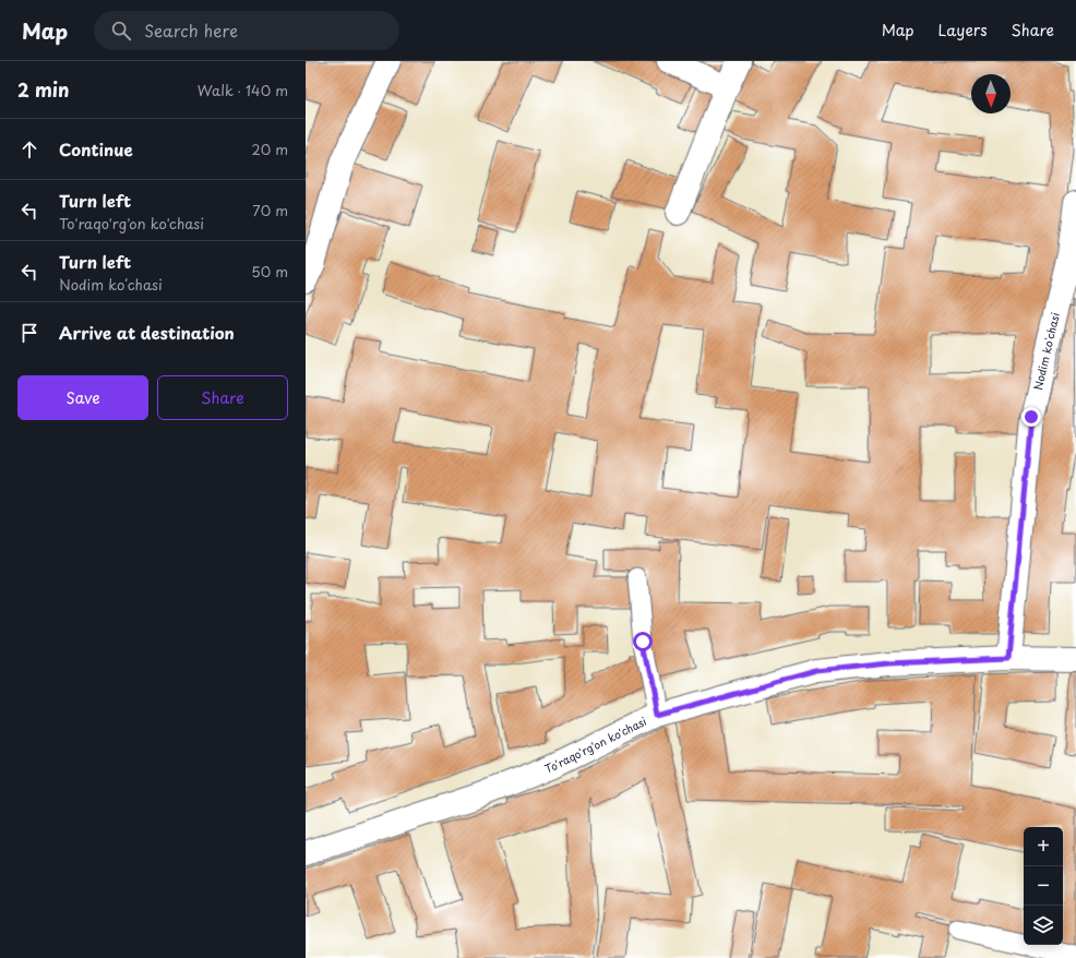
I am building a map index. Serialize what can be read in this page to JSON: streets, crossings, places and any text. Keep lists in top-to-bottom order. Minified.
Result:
{"streets":{"street":["Nodim koʻchasi","To'raqo'rg'on ko'chasi"]},"crossings":[["Nodim koʻchasi","To'raqo'rg'on ko'chasi"]],"north":"bottom","page":{"header":"Map","search":"Search here","nav":["Map","Layers","Share"],"heading":["2 min","Walk · 140 m"],"list":[["Continue","20 m"],["Turn left","To'raqo'rg'on ko'chasi","70 m"],["Turn left","Nodim koʻchasi","50 m"],"Arrive at destination"],"buttons":["Save","Share"],"map_buttons":["+","−"]}}
